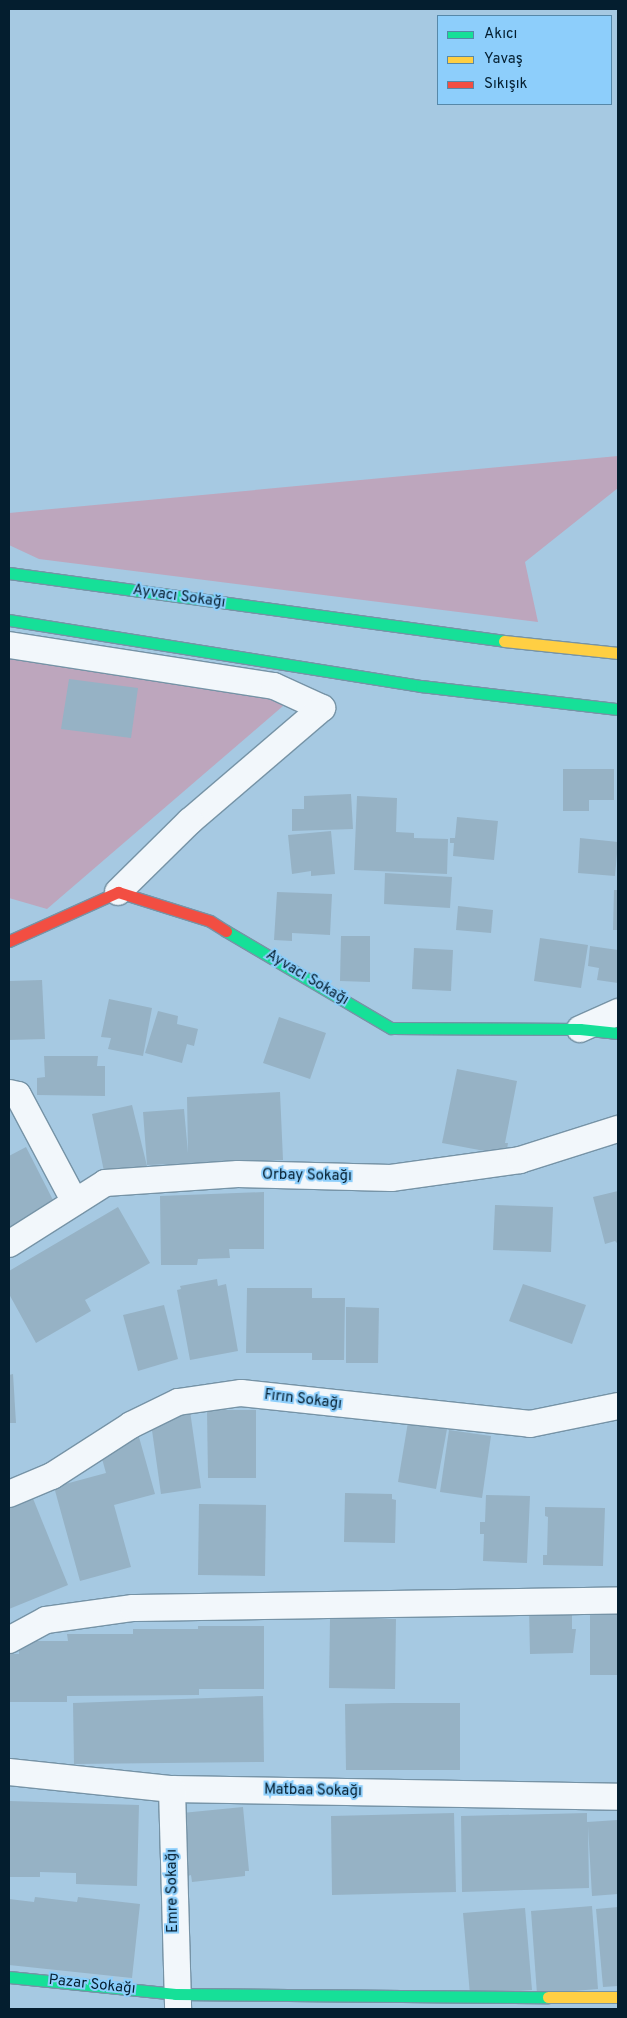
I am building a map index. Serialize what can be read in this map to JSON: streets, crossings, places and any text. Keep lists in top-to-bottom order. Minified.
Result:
{"streets":{"main road":["Ayvacı Sokağı","Pazar Sokağı"],"street":["Orbay Sokağı","Fırın Sokağı","Matbaa Sokağı","Emre Sokağı"]},"crossings":[["Matbaa Sokağı","Emre Sokağı"],["Emre Sokağı","Pazar Sokağı"]],"legend":["Akıcı","Yavaş","Sıkışık"]}
